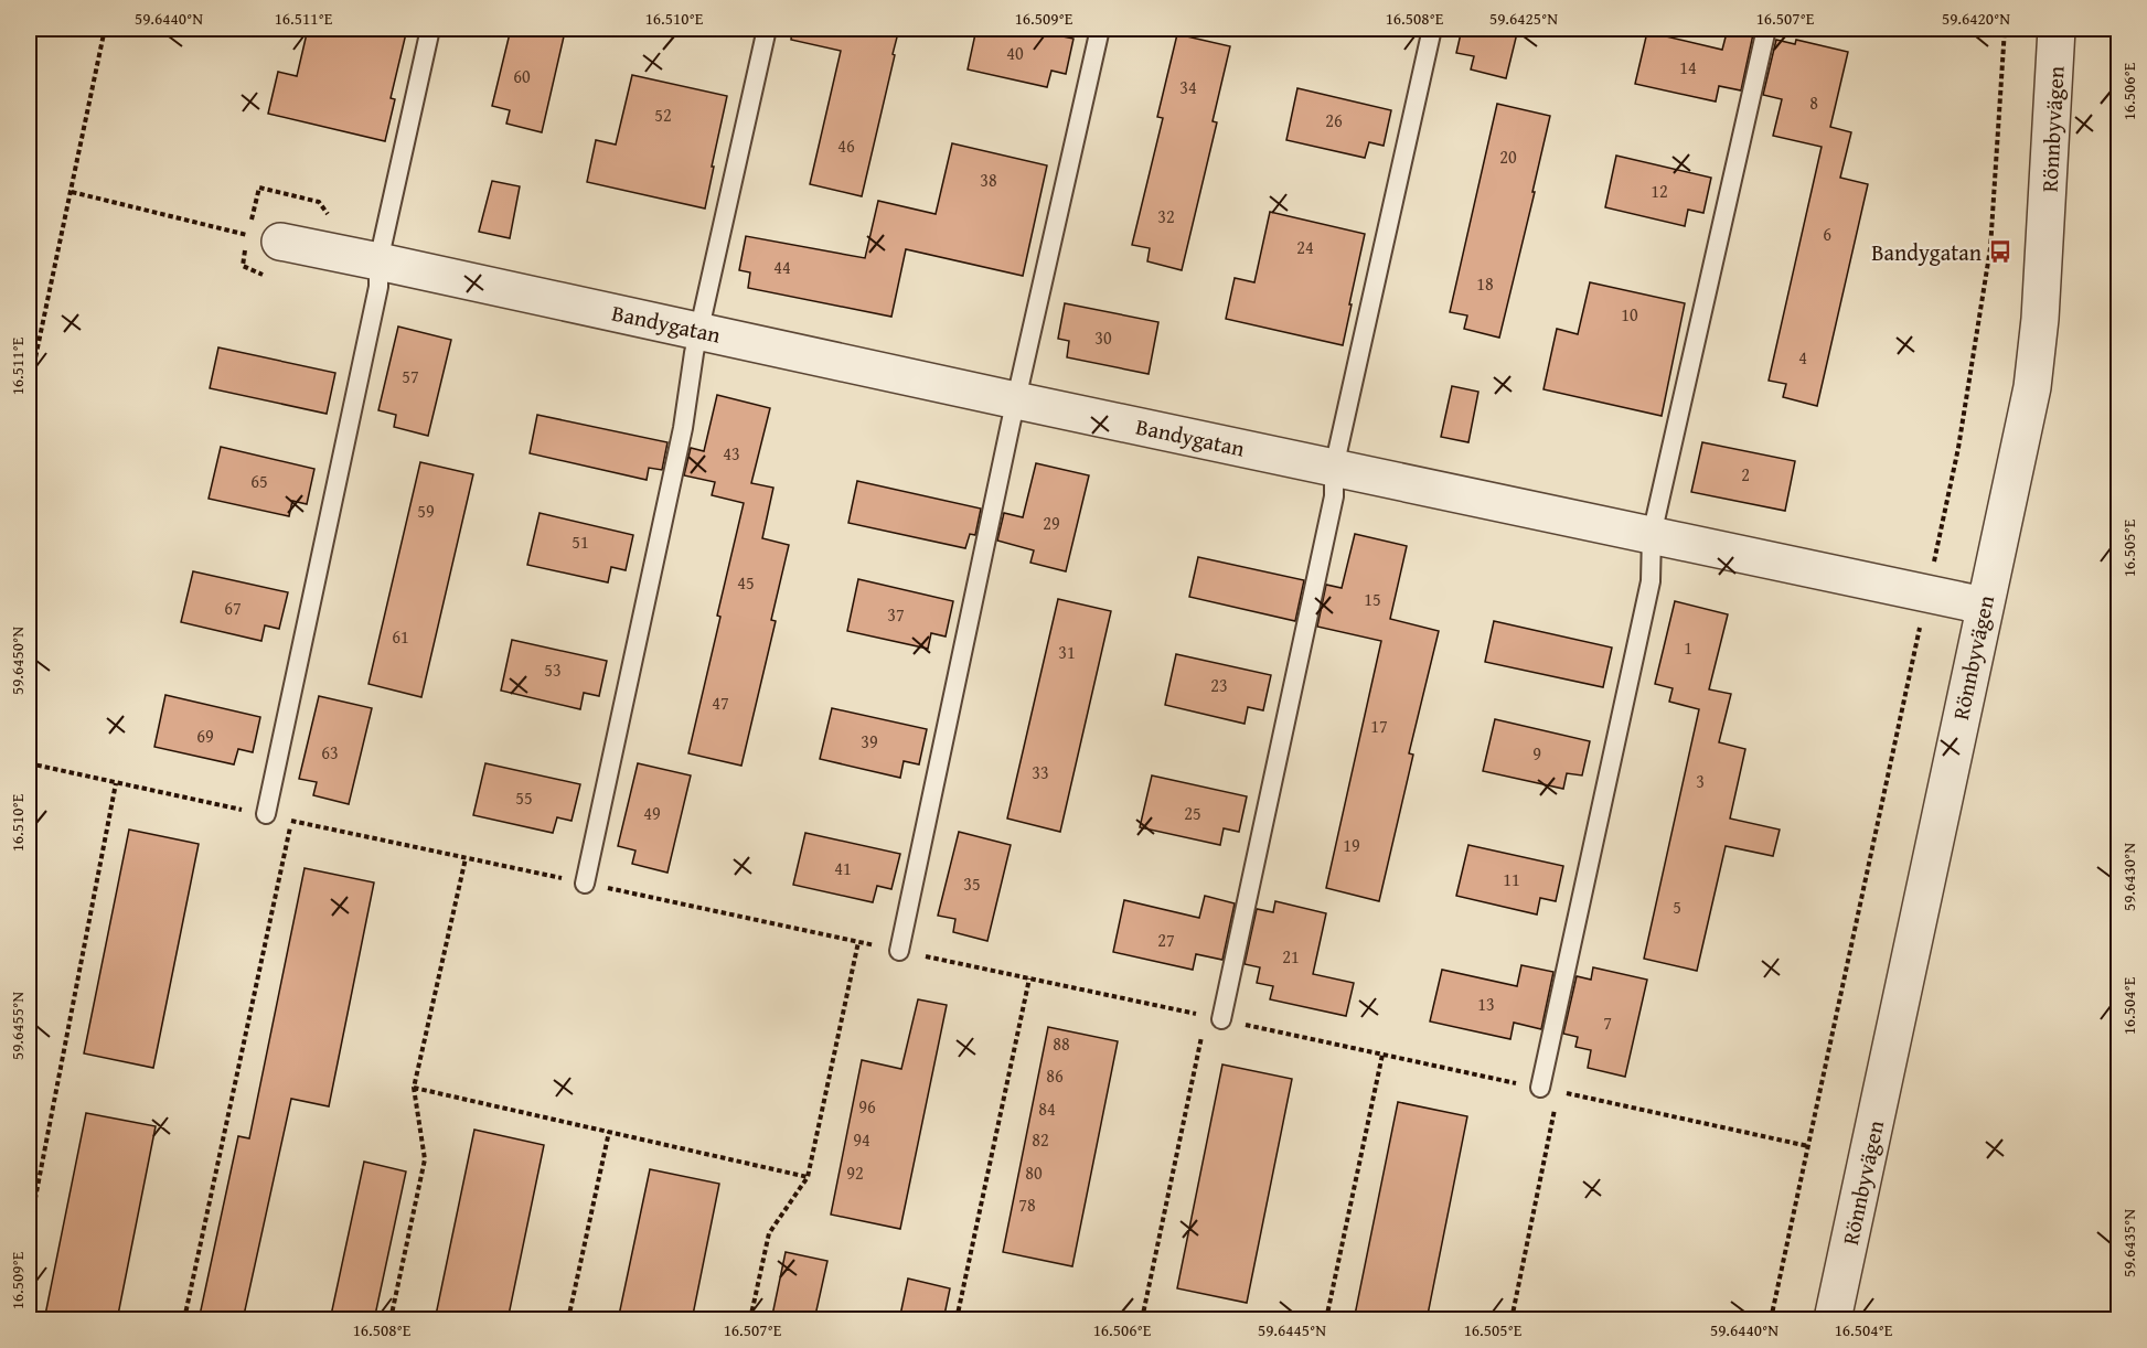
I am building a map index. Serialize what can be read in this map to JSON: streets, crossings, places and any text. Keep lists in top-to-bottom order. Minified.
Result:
{"streets":{"street":["Rönnbyvägen","Bandygatan"]},"crossings":[["Rönnbyvägen","Bandygatan"]],"places":{"bus stop":["Bandygatan"]},"house_numbers":["40","14","60","34","8","52","26","46","20","38","12","32","6","24","44","18","10","30","4","57","43","2","65","59","29","51","45","15","67","37","61","1","31","53","23","47","17","69","39","63","9","33","3","55","49","25","19","41","11","35","5","27","21","13","7","88","86","96","84","94","82","92","80","78"],"coordinates":["59.6440°N","16.511°E","16.510°E","16.509°E","16.508°E","59.6425°N","16.507°E","59.6420°N","16.506°E","16.505°E","59.6450°N","59.6430°N","16.504°E","59.6455°N","59.6435°N","59.6445°N"]}
